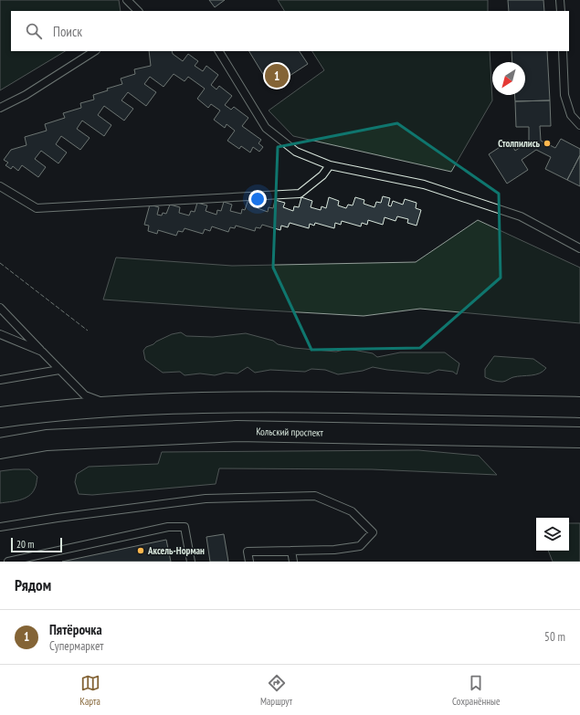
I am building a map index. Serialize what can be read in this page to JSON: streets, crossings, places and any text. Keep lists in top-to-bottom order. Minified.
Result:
{"streets":{"main road":["Кольский проспект"]},"places":["Столпились","Аксель-Норман"],"scale_bar":"20 m","north":"bottom left","page":{"search":"Поиск","pins":"1","scale":"20 m","heading":"Рядом","list":[{"mark":"1","name":"Пятёрочка","note":"Супермаркет","value":"50 m"}],"nav":["Карта","Маршрут","Сохранённые"]}}
